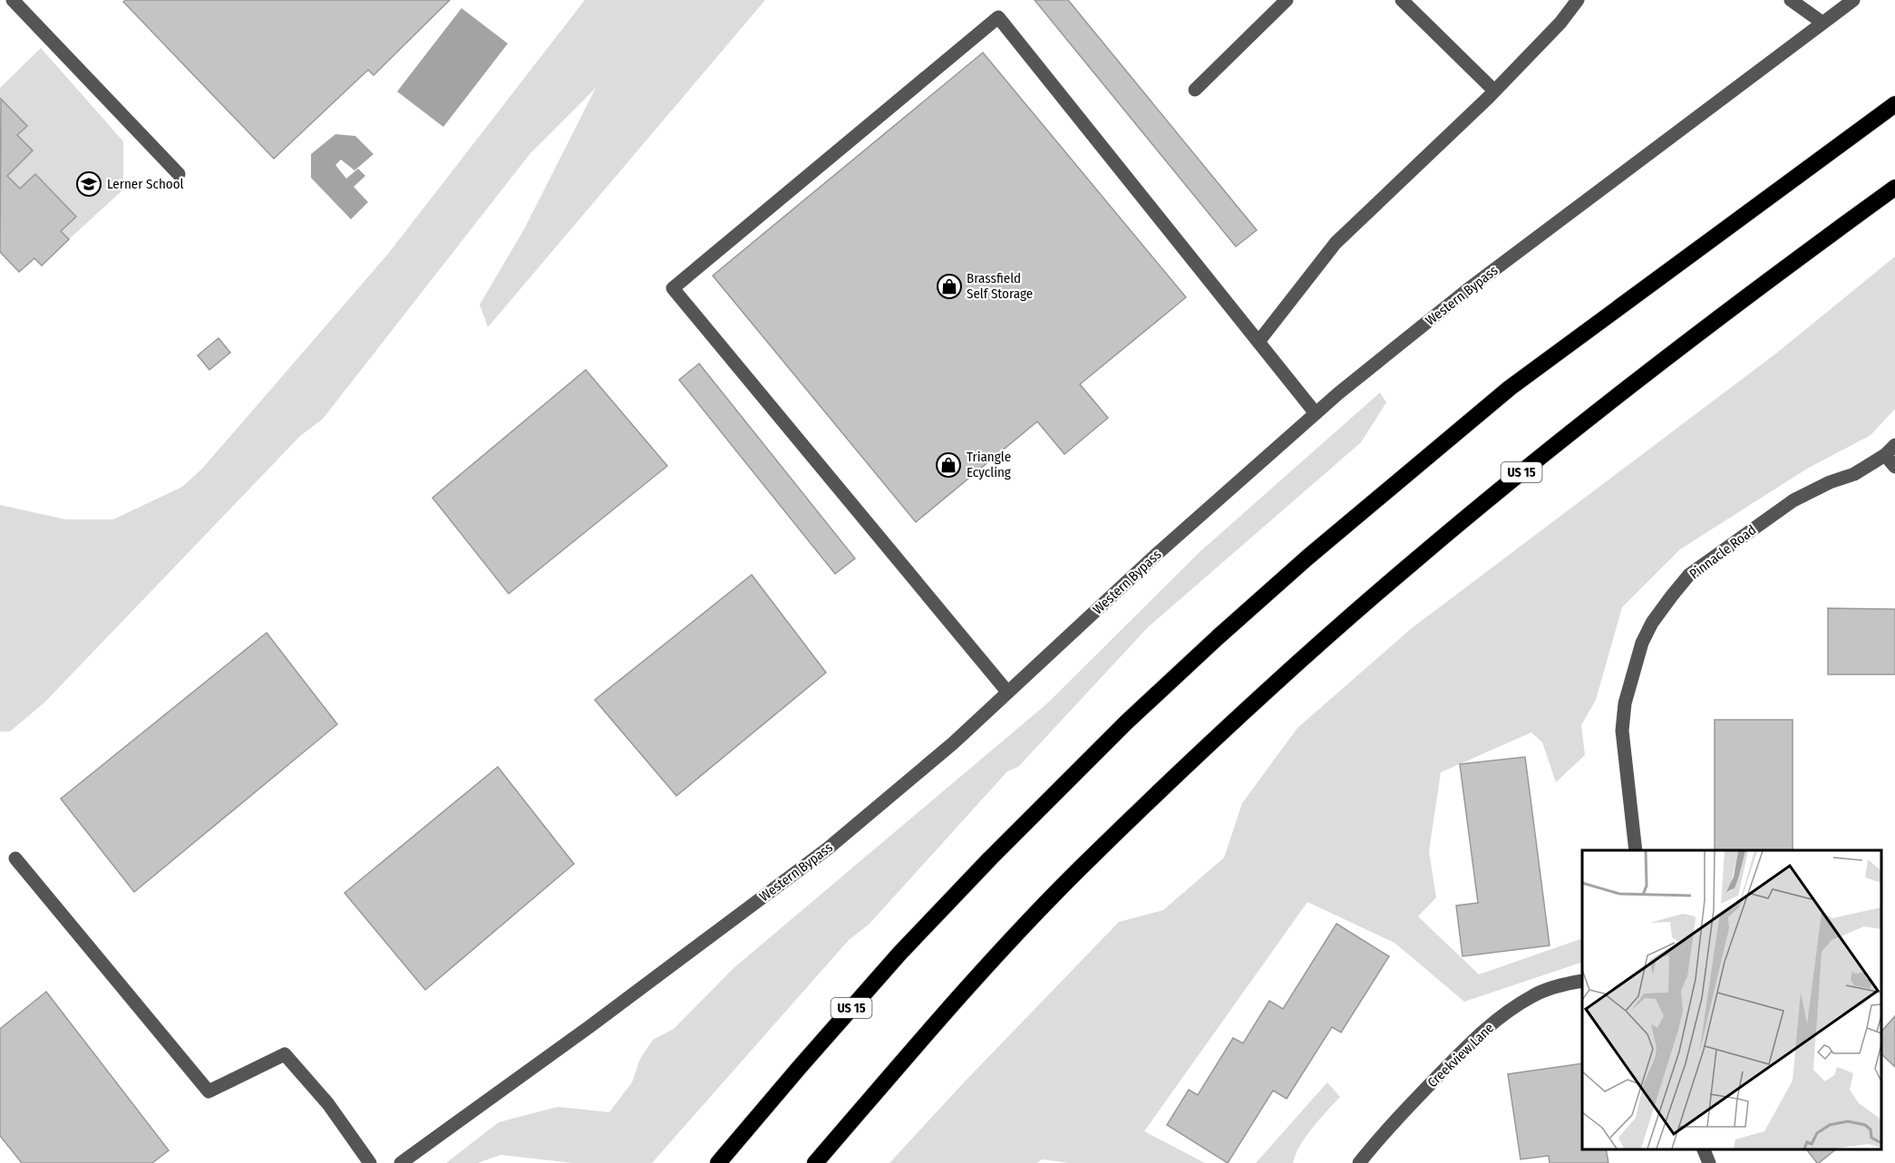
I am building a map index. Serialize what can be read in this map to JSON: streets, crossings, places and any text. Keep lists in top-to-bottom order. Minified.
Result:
{"streets":{"highway":["US 15"],"street":["Western Bypass","Pinnacle Road","Creekview Lane"]},"places":{"school or university":["Lerner School"],"shop":["Brassfield Self Storage","Triangle Ecycling"]}}
